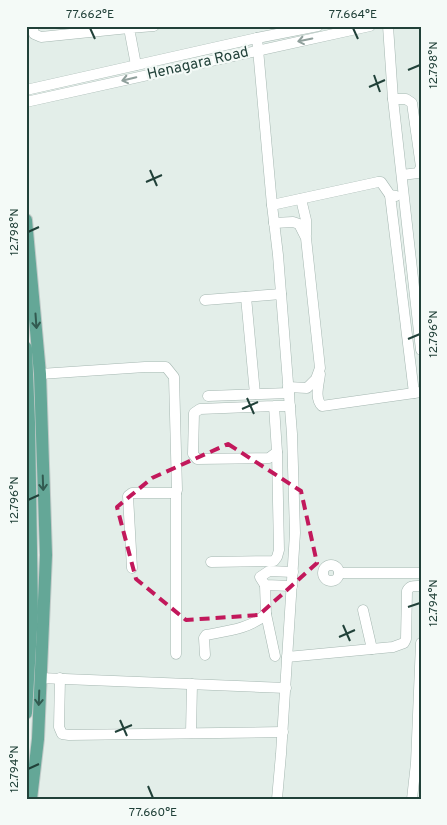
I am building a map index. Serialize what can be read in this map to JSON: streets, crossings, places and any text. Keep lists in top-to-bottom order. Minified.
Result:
{"streets":{"street":["Henagara Road"]},"coordinates":["77.662°E","77.664°E","12.798°N","12.796°N","12.794°N","77.660°E"]}
